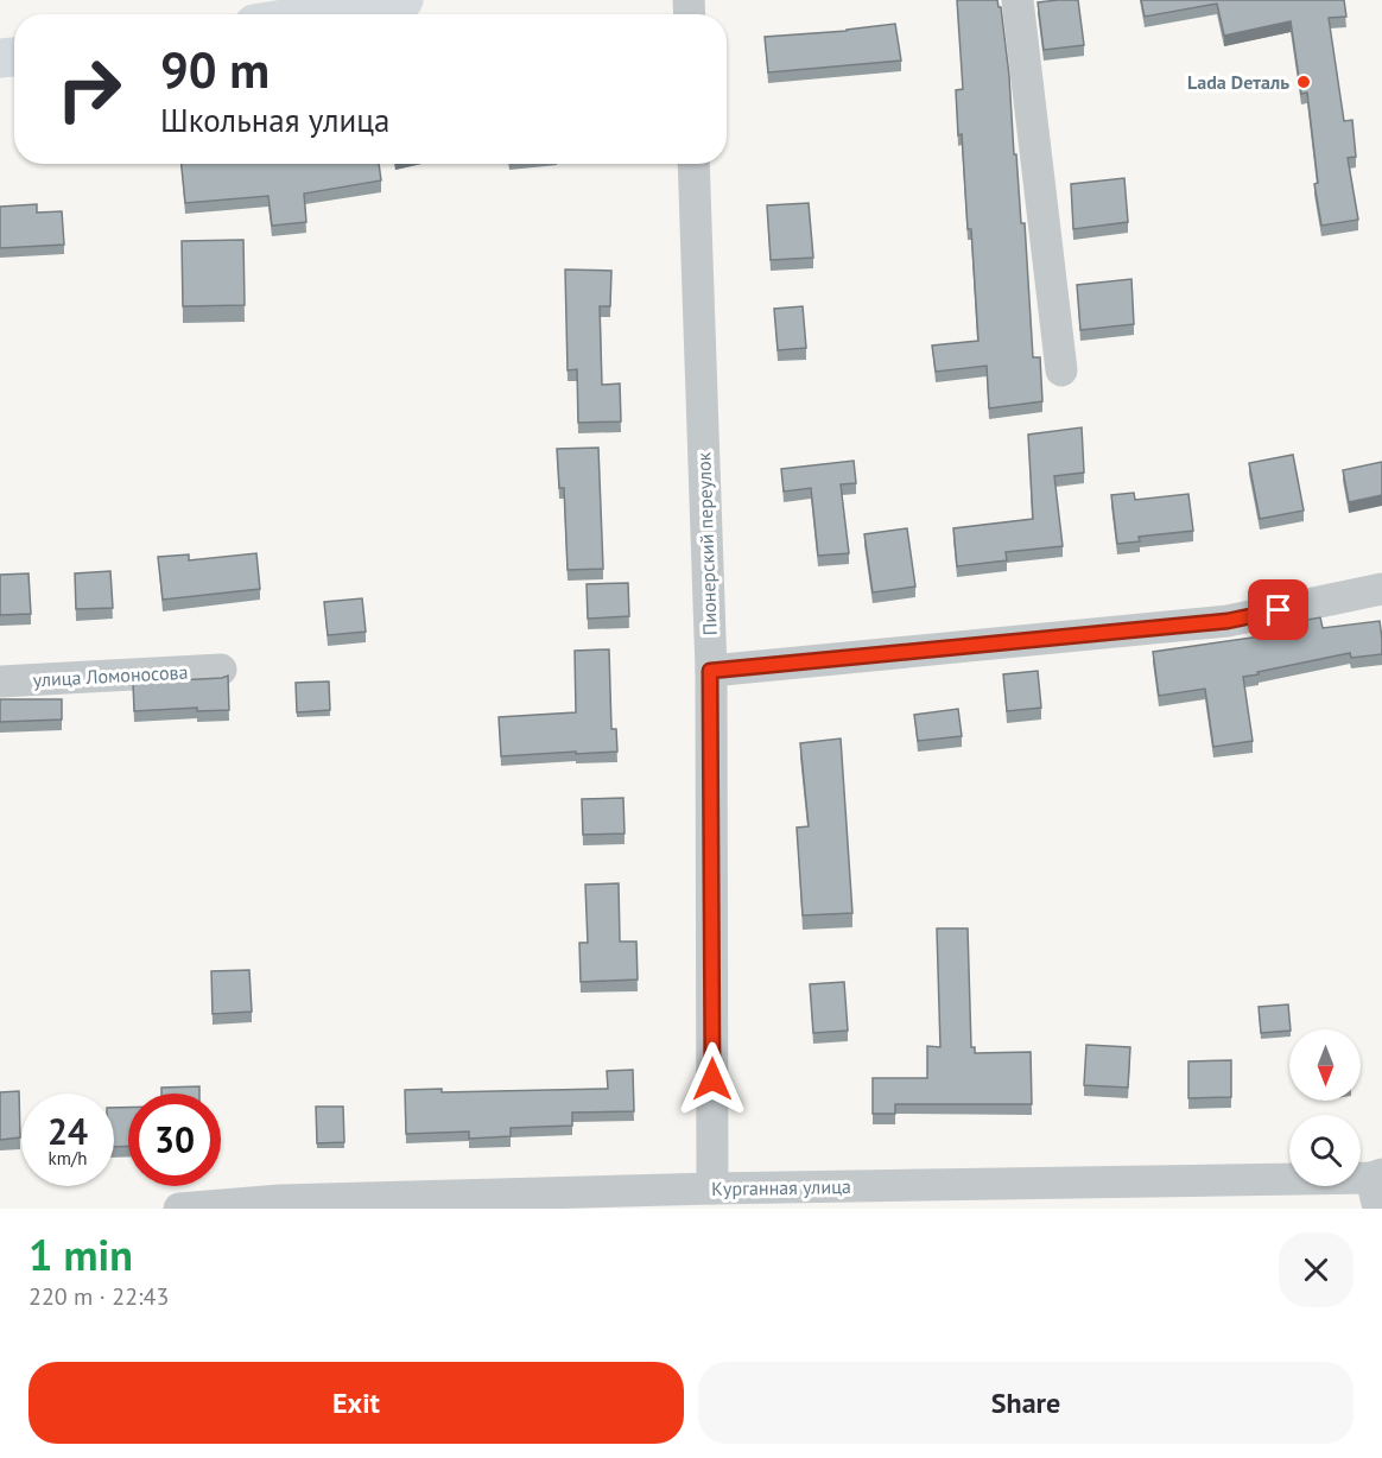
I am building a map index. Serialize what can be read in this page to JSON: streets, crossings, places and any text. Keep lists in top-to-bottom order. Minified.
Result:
{"streets":{"street":["Пионерский переулок","улица Ломоносова","Курганная улица"]},"crossings":[["Пионерский переулок","Курганная улица"]],"places":["Lada Dеталь"],"north":"bottom","page":{"turn":["90 m","Школьная улица"],"speed":"24 km/h","limit":"30","heading":["1 min","220 m · 22:43"],"buttons":["Exit","Share"]}}
